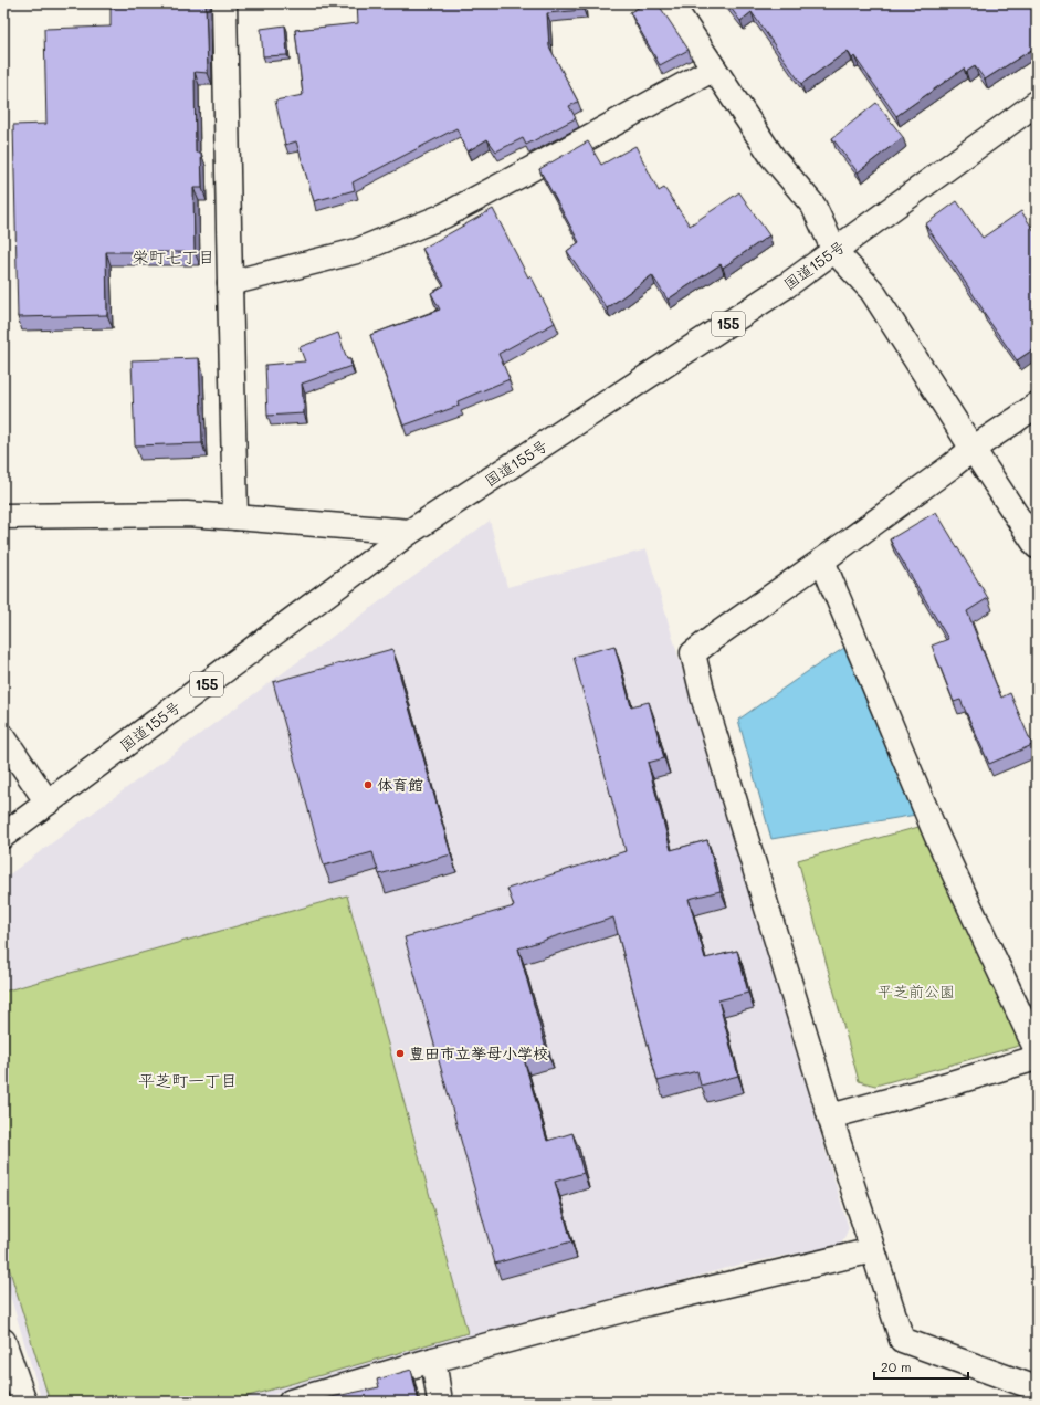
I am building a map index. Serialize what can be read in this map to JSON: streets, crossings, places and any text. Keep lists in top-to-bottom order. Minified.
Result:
{"streets":{"main road":["国道155号","155"]},"districts":["栄町七丁目","平芝町一丁目"],"parks":["平芝前公園"],"places":["体育館","豊田市立挙母小学校"],"scale_bar":"20 m"}
